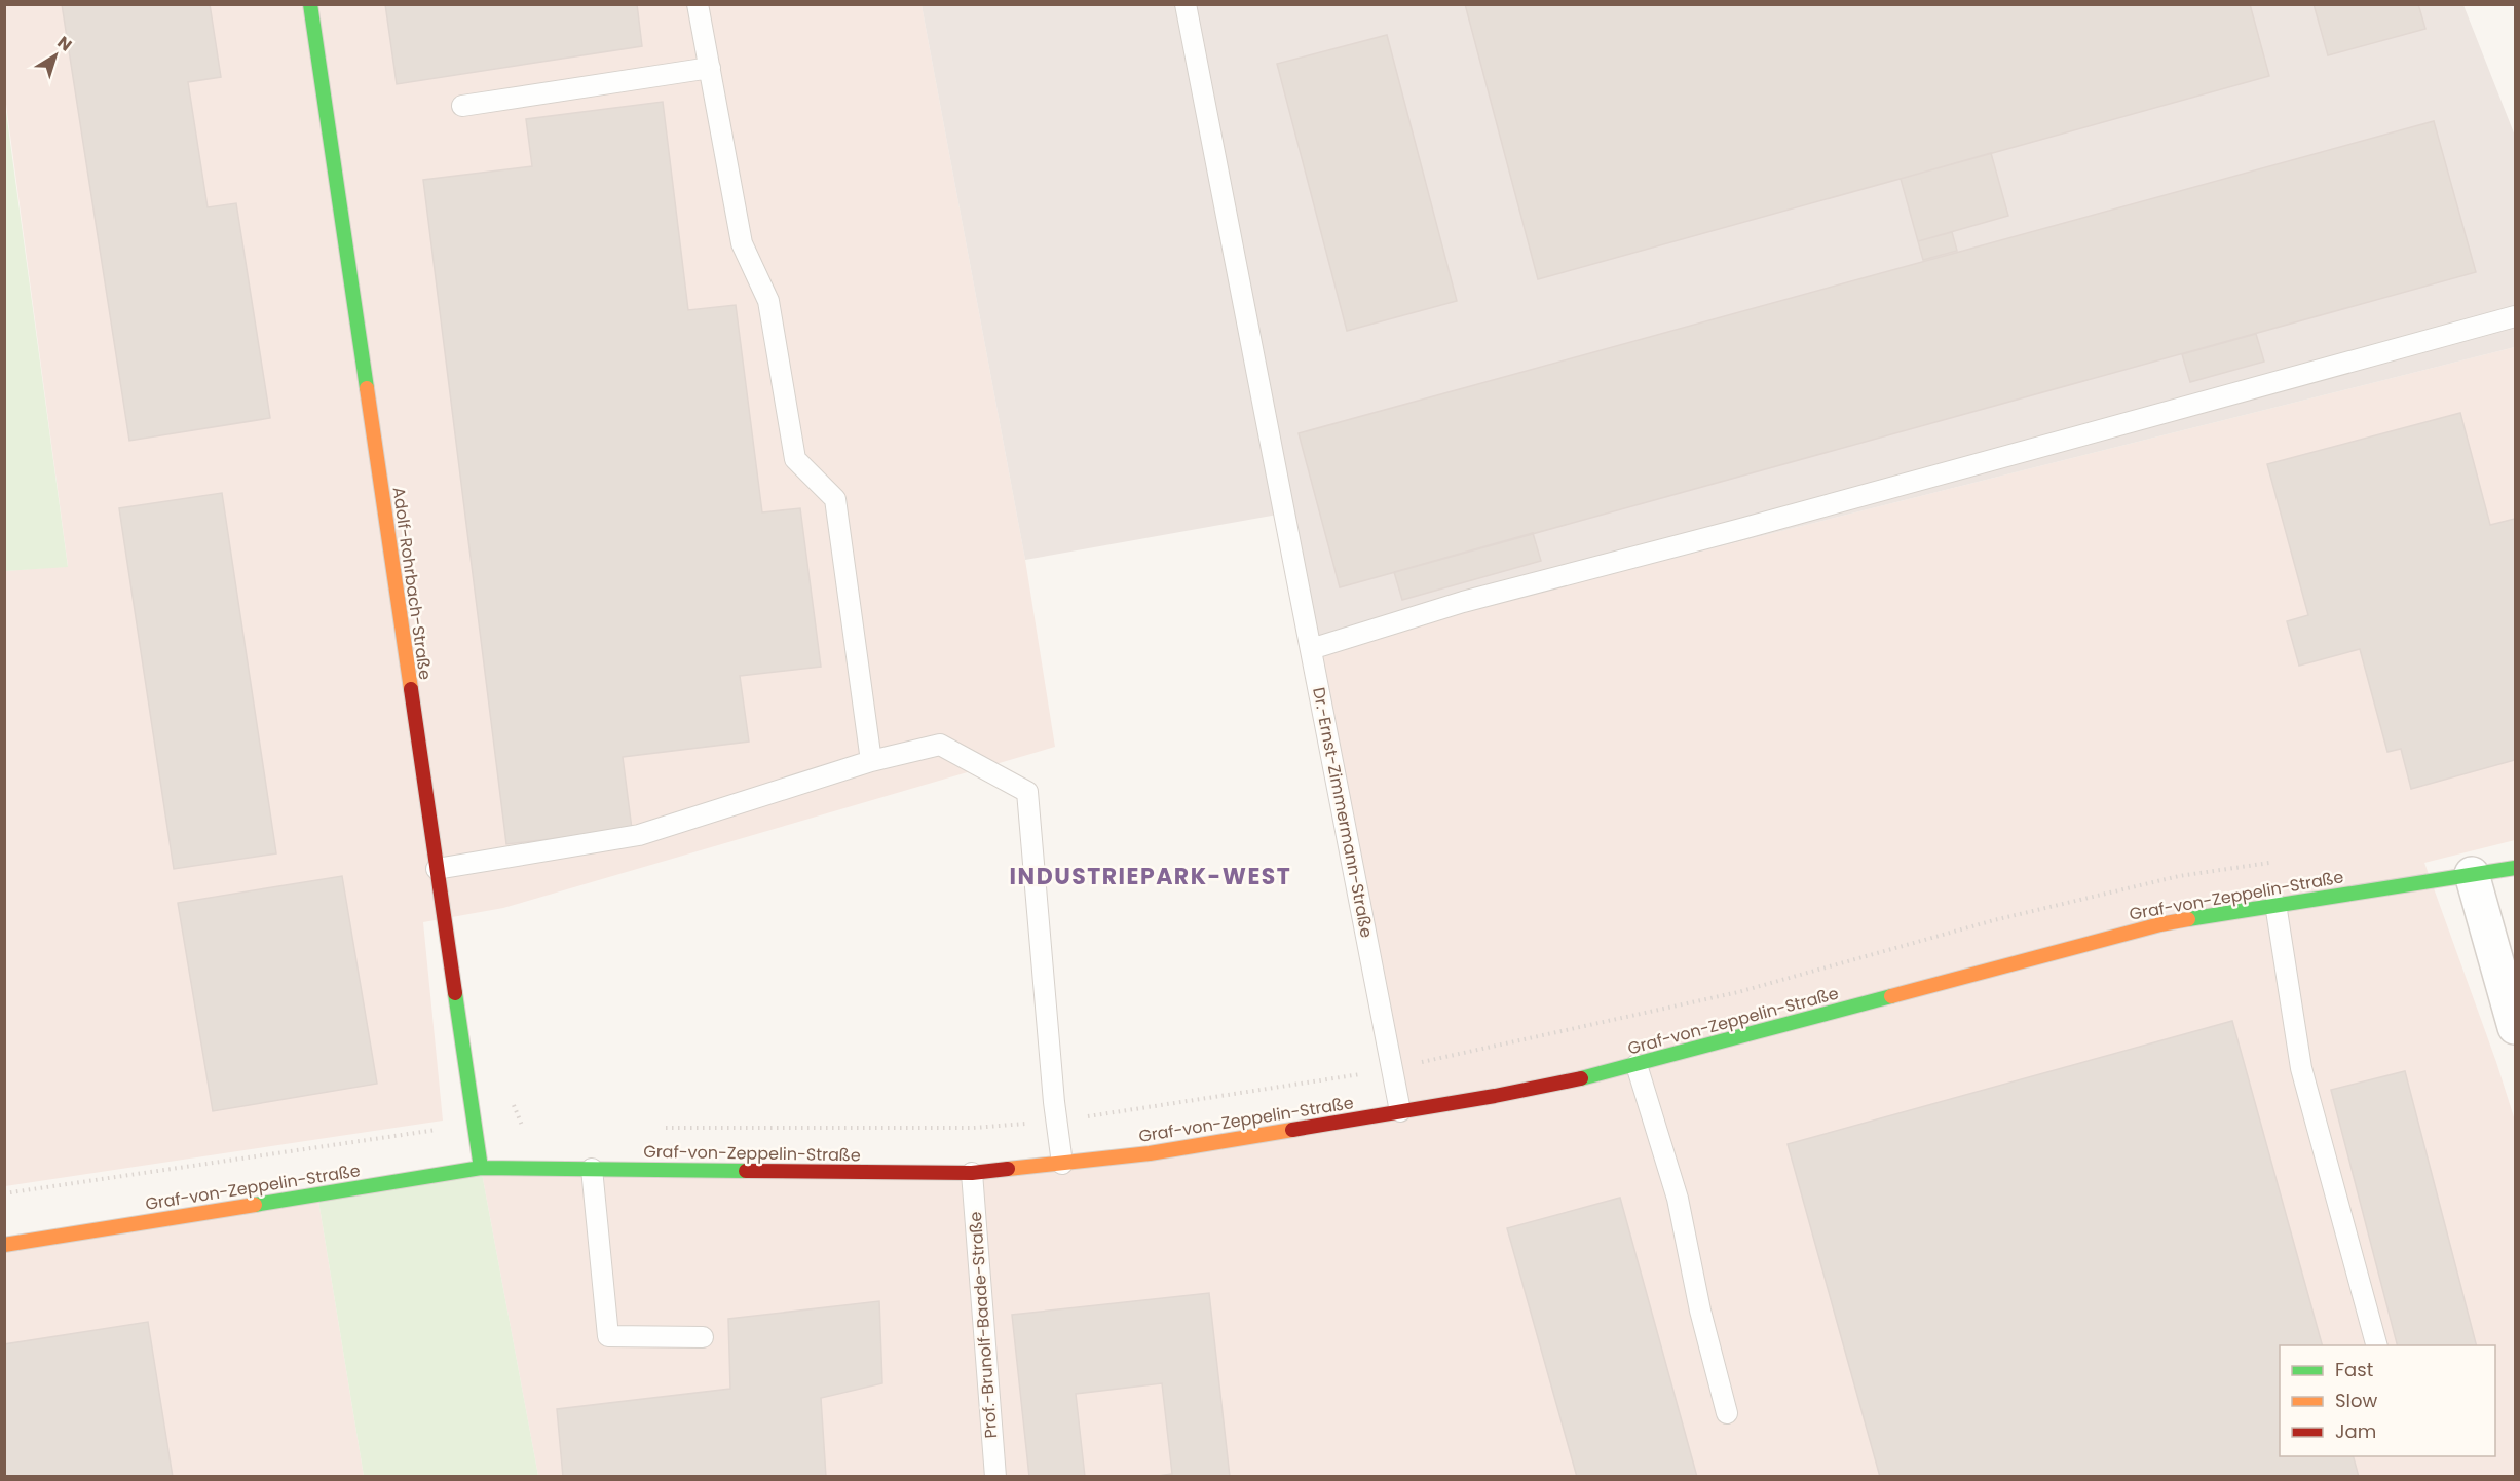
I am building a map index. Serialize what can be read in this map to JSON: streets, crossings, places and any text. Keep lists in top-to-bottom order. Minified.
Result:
{"streets":{"street":["Adolf-Rohrbach-Straße","Graf-von-Zeppelin-Straße"],"lane":["Dr.-Ernst-Zimmermann-Straße","Prof.-Brunolf-Baade-Straße"]},"crossings":[["Adolf-Rohrbach-Straße","Graf-von-Zeppelin-Straße"],["Dr.-Ernst-Zimmermann-Straße","Graf-von-Zeppelin-Straße"],["Graf-von-Zeppelin-Straße","Prof.-Brunolf-Baade-Straße"]],"districts":["INDUSTRIEPARK-WEST"],"legend":["Fast","Slow","Jam"],"north":"top right"}
